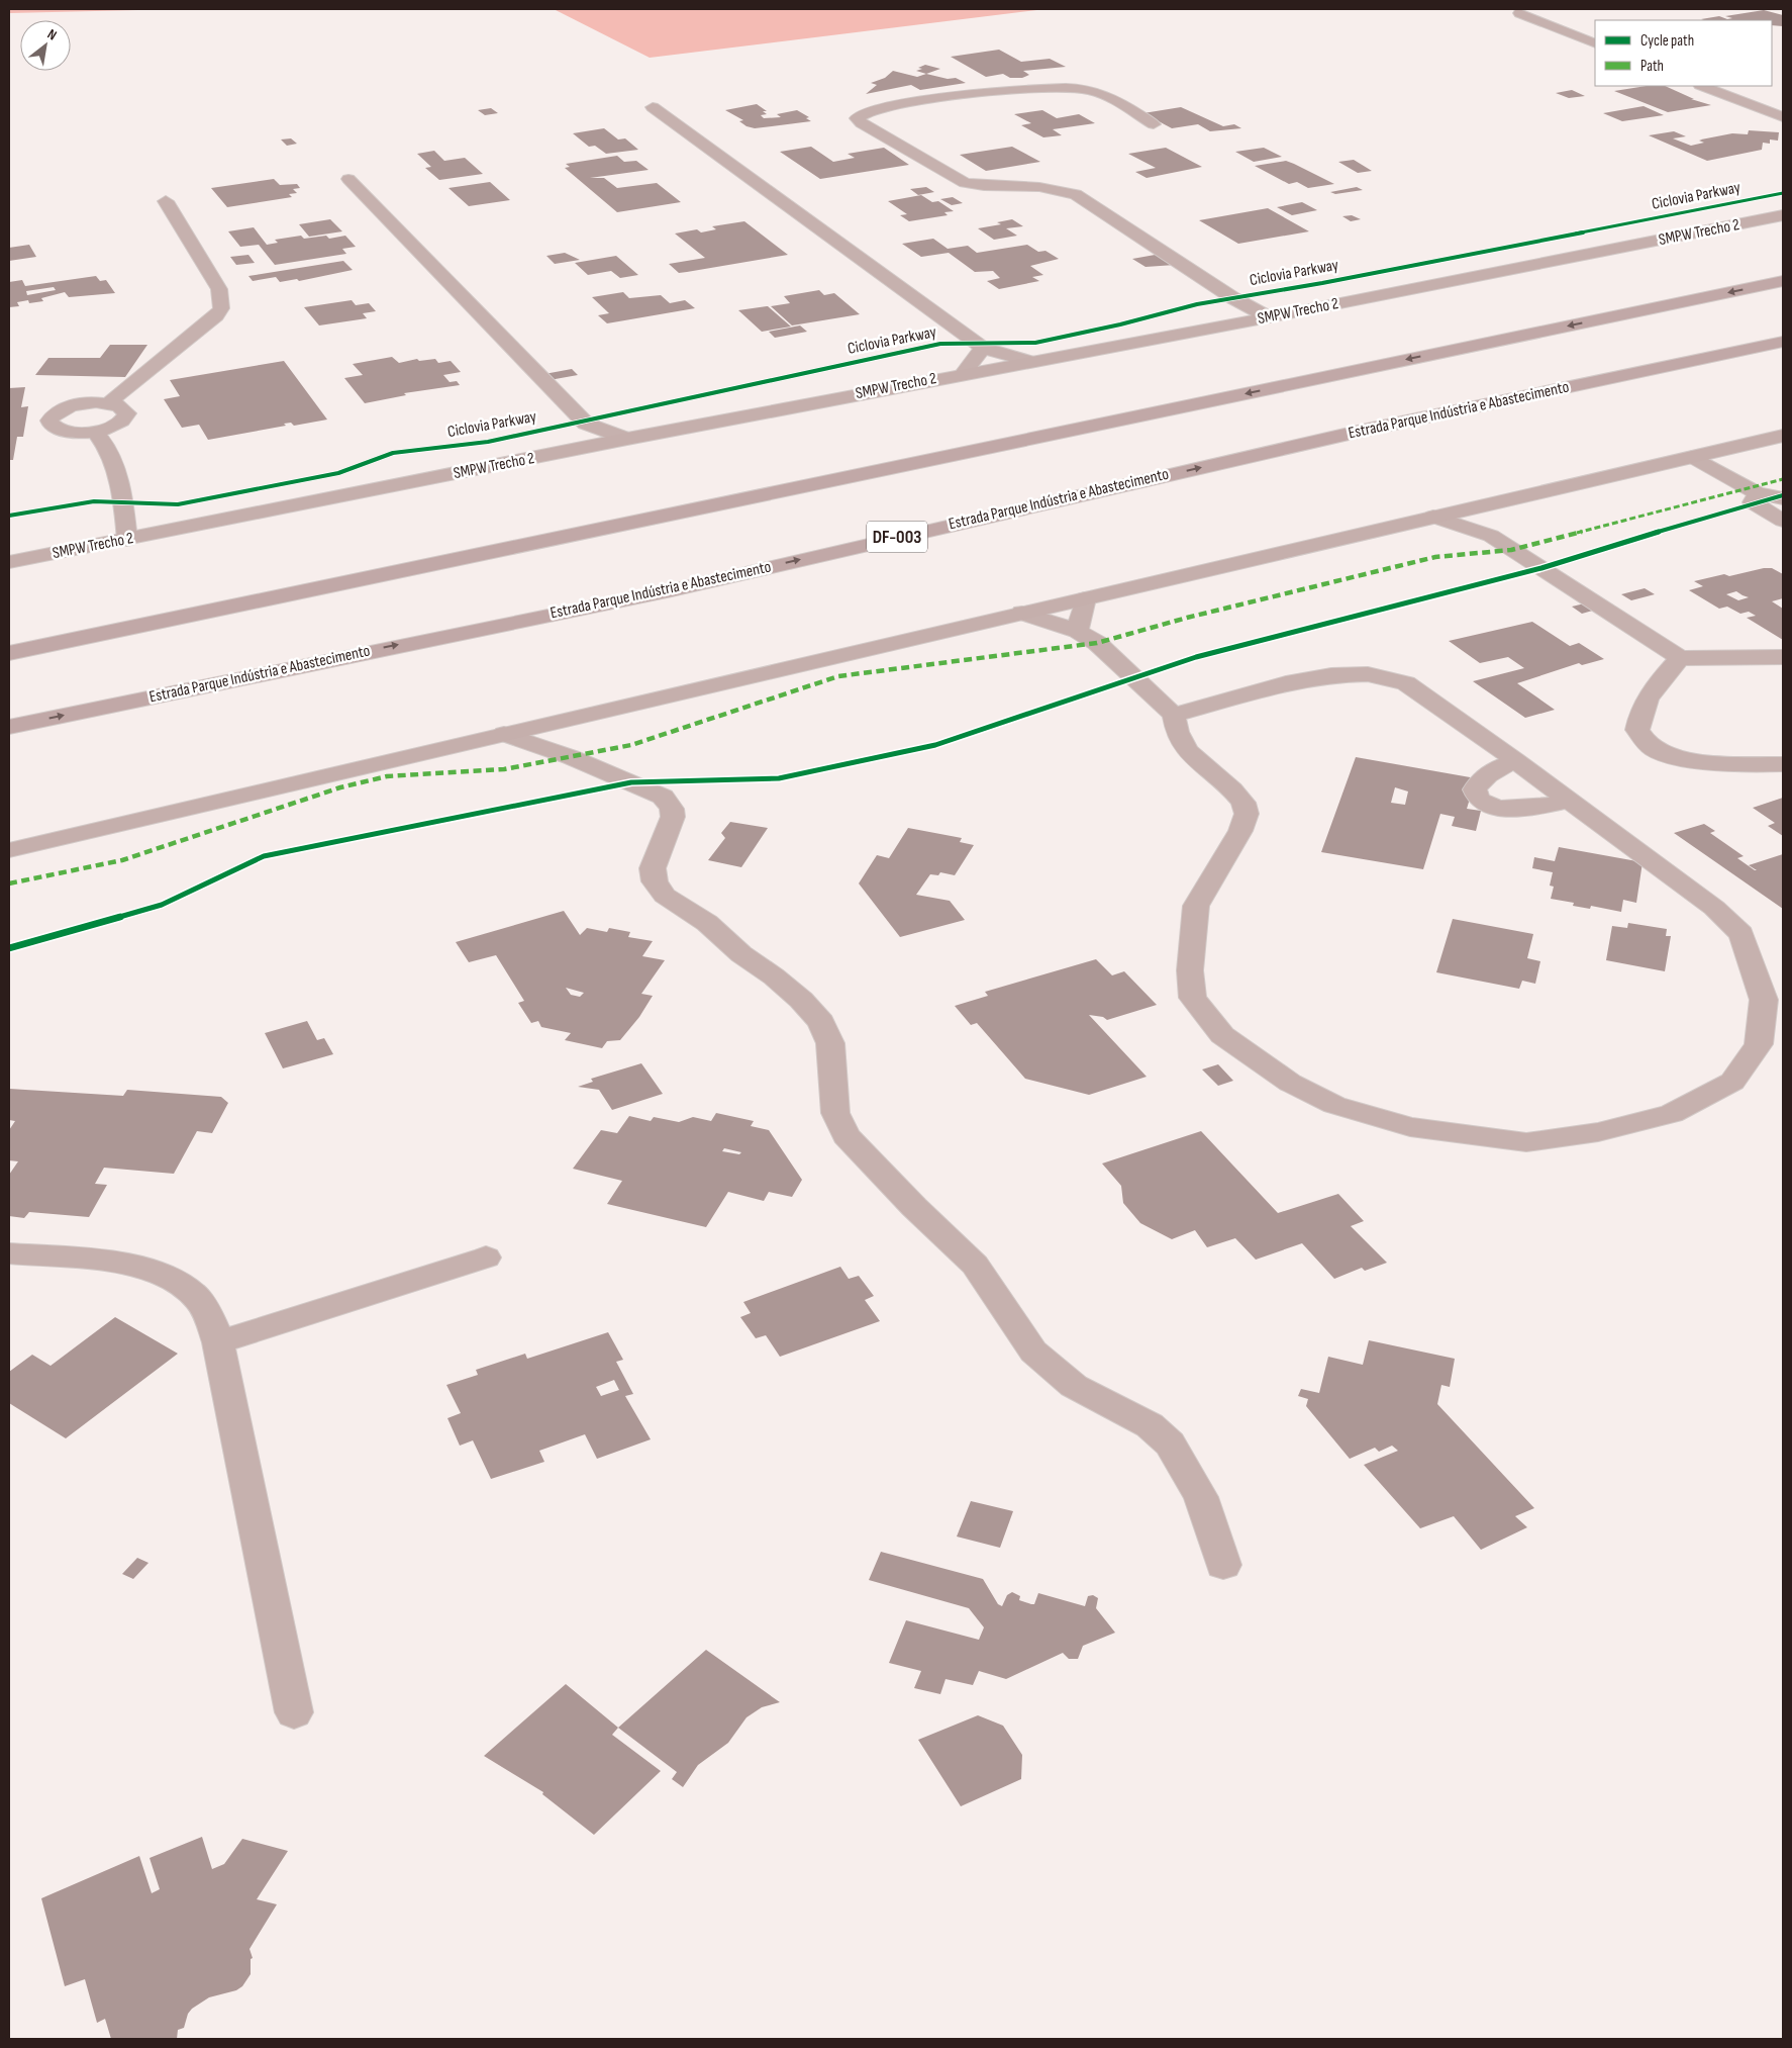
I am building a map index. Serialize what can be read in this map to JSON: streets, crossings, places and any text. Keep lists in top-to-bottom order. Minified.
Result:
{"streets":{"highway":["Estrada Parque Indústria e Abastecimento","DF-003"],"street":["SMPW Trecho 2"],"cycle path":["Ciclovia Parkway"]},"legend":["Cycle path","Path"],"north":"top right"}
